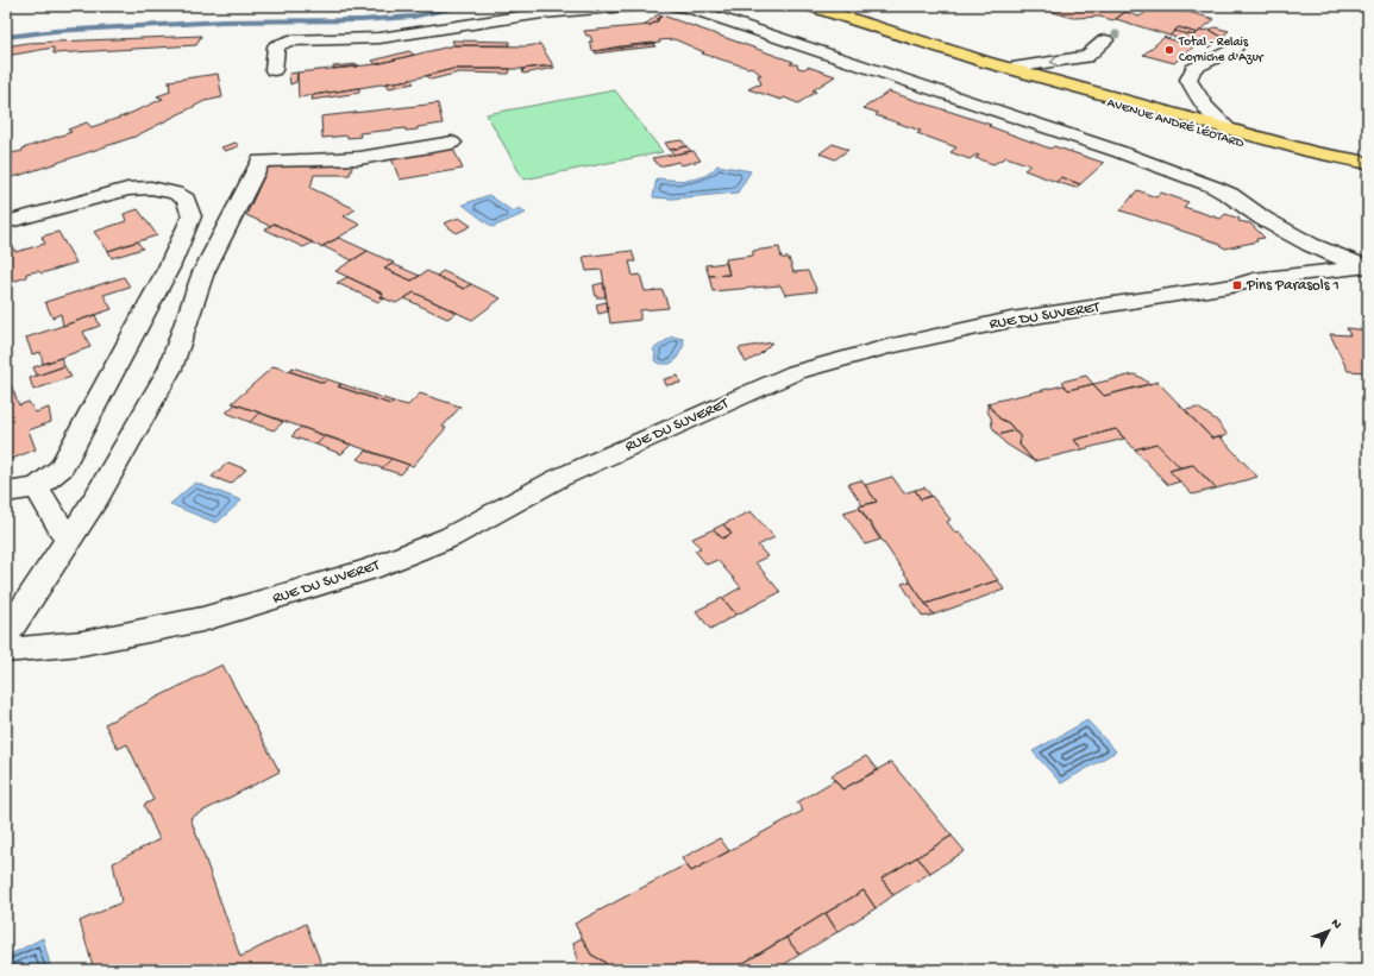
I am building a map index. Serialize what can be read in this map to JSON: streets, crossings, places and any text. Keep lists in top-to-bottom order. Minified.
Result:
{"streets":{"main road":["AVENUE ANDRÉ LÉOTARD"],"street":["RUE DU SUVERET"]},"places":{"other":["Total - Relais Corniche d'Azur"],"transit":["Pins Parasols 1"]},"north":"top right"}
